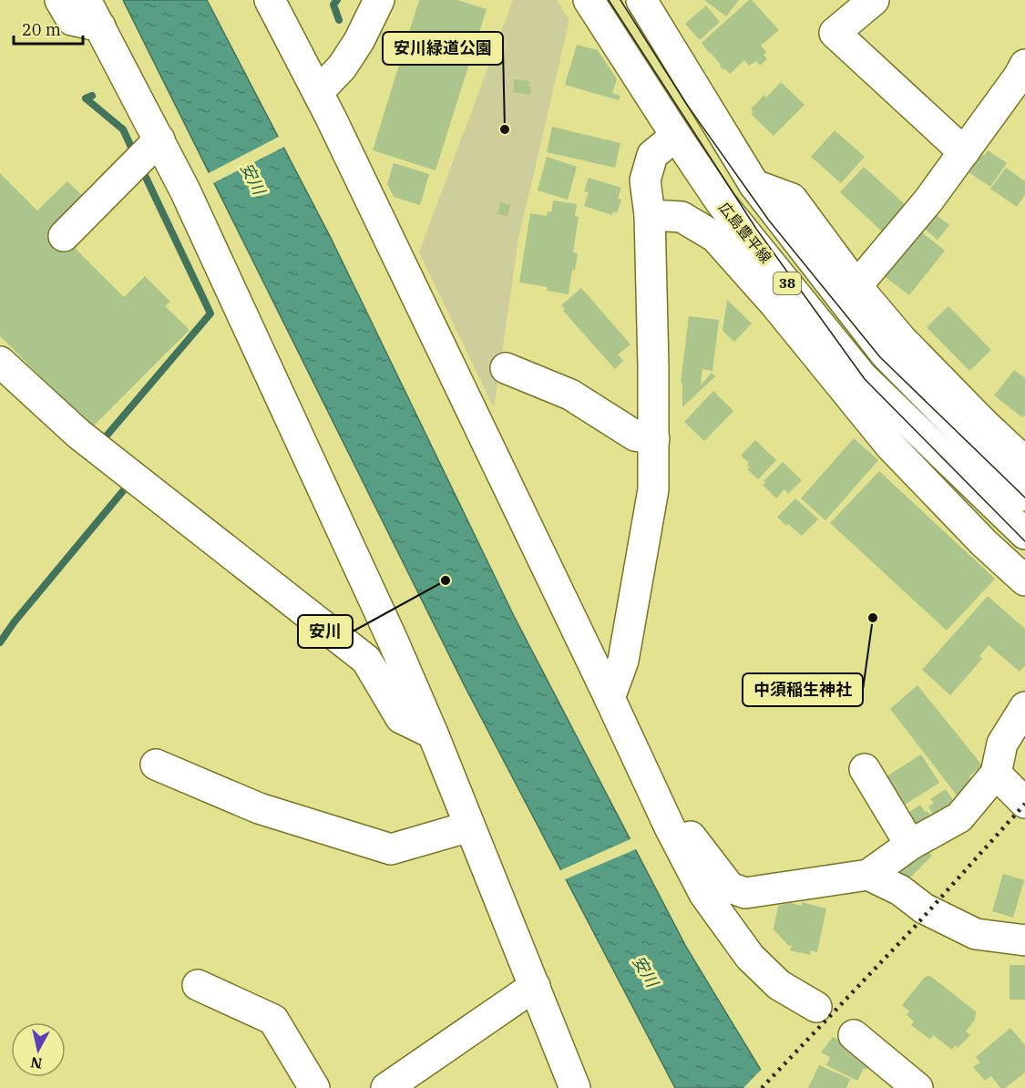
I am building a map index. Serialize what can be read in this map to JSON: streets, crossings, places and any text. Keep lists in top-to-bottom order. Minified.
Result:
{"streets":{"street":["広島豊平線","38"]},"water":["安川"],"places":["安川緑道公園","安川","中須稲生神社"],"scale_bar":"20 m","north":"bottom"}
